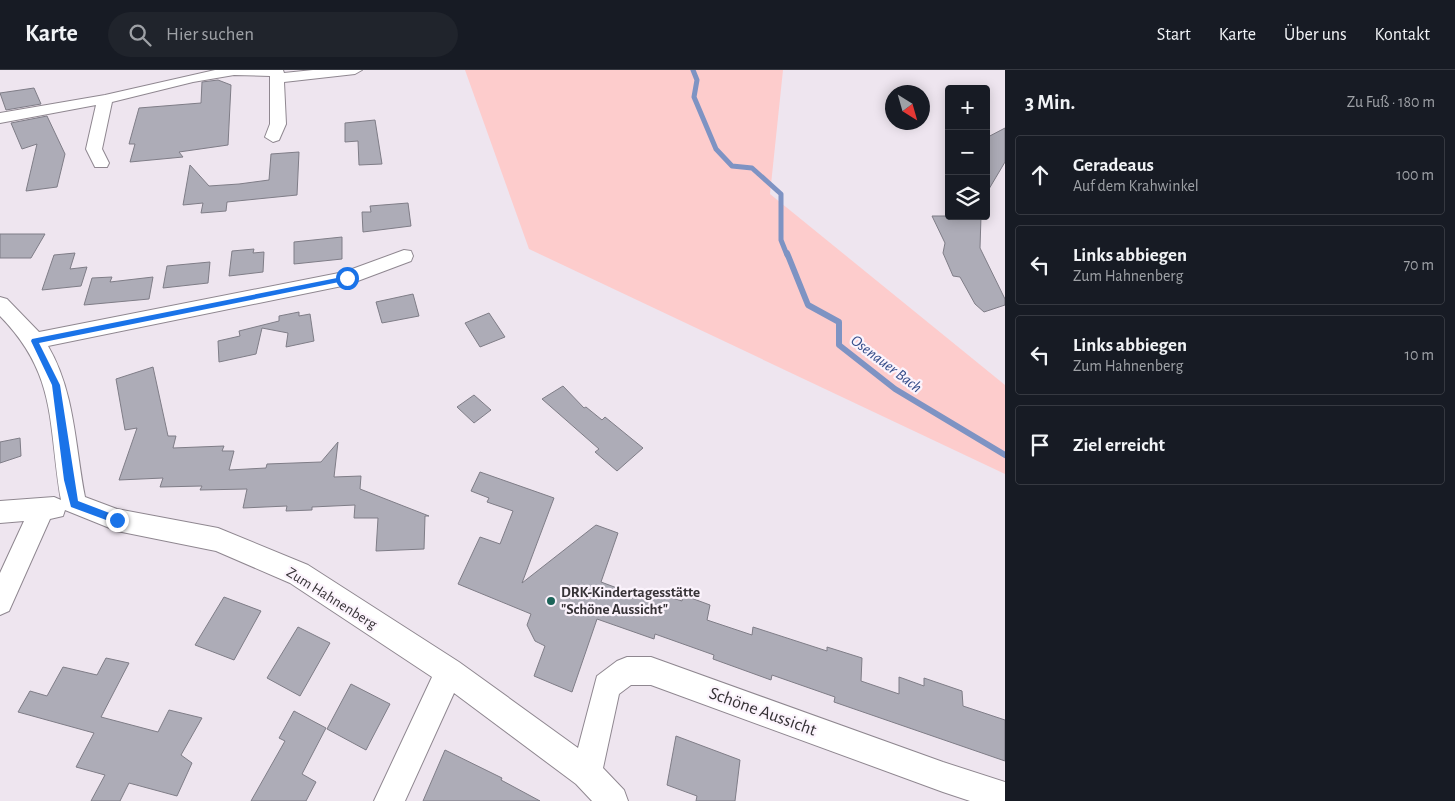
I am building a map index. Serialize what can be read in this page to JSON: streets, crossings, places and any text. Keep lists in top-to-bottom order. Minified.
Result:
{"streets":{"street":["Zum Hahnenberg","Schöne Aussicht"]},"crossings":[["Zum Hahnenberg","Schöne Aussicht"]],"water":["Osenauer Bach"],"places":["DRK-Kindertagesstätte \"Schöne Aussicht\""],"north":"bottom right","page":{"header":"Karte","search":"Hier suchen","nav":["Start","Karte","Über uns","Kontakt"],"heading":["3 Min.","Zu Fuß · 180 m"],"map_buttons":["+","−"],"list":[["Geradeaus","Auf dem Krahwinkel","100 m"],["Links abbiegen","Zum Hahnenberg","70 m"],["Links abbiegen","Zum Hahnenberg","10 m"],"Ziel erreicht"]}}
